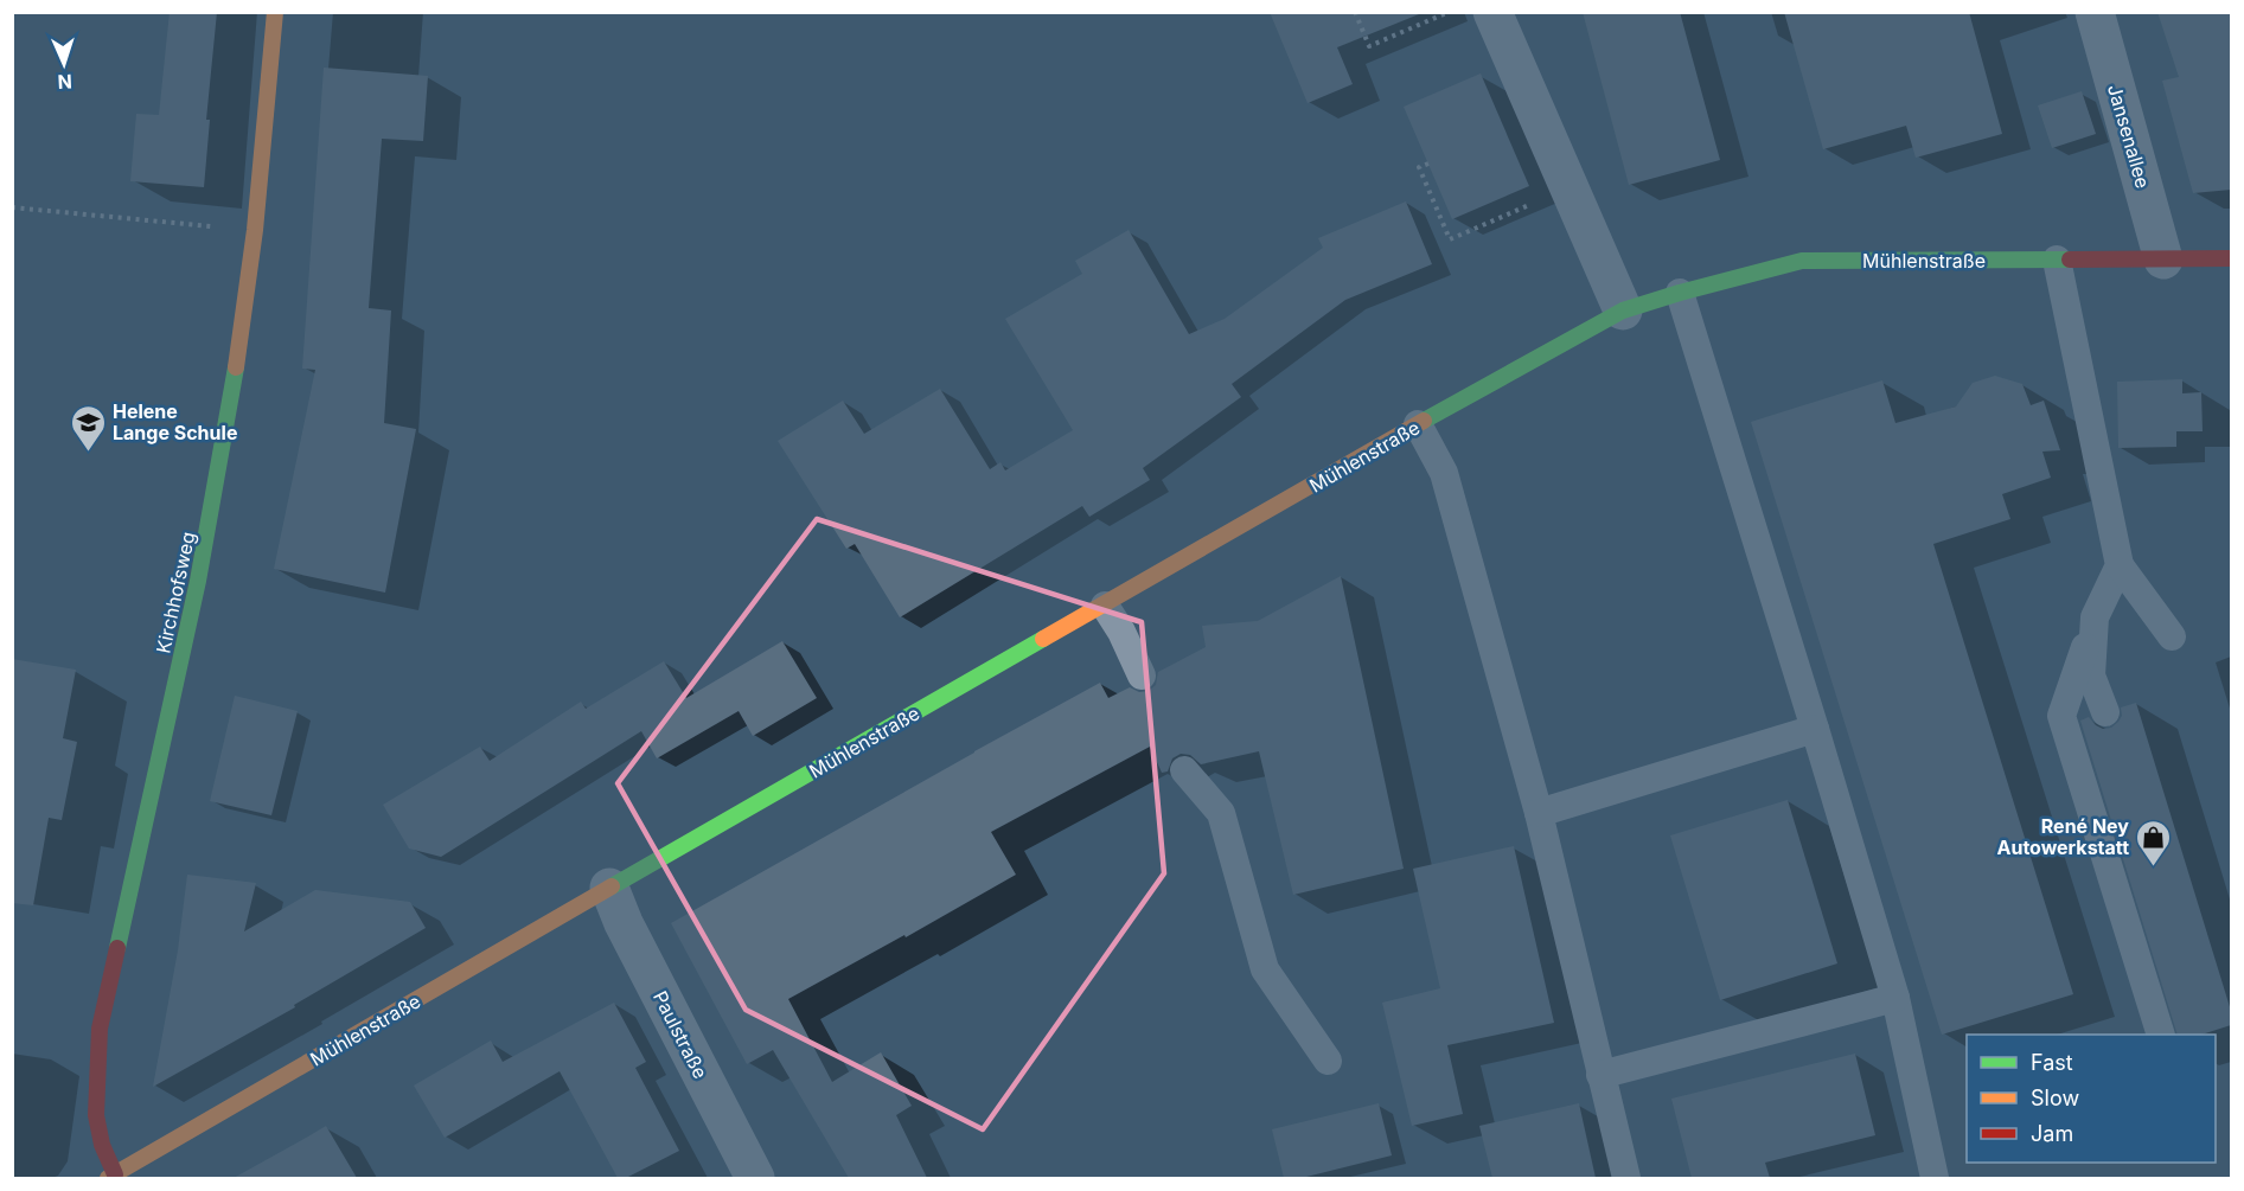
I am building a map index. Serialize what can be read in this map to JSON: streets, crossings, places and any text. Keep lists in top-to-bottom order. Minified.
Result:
{"streets":{"main road":["Mühlenstraße","Kirchhofsweg"],"street":["Jansenallee","Paulstraße"]},"crossings":[["Jansenallee","Mühlenstraße"],["Mühlenstraße","Kirchhofsweg"],["Mühlenstraße","Paulstraße"]],"places":{"school or university":["Helene Lange Schule"],"shop":["René Ney Autowerkstatt"]},"legend":["Fast","Slow","Jam"],"north":"bottom"}
